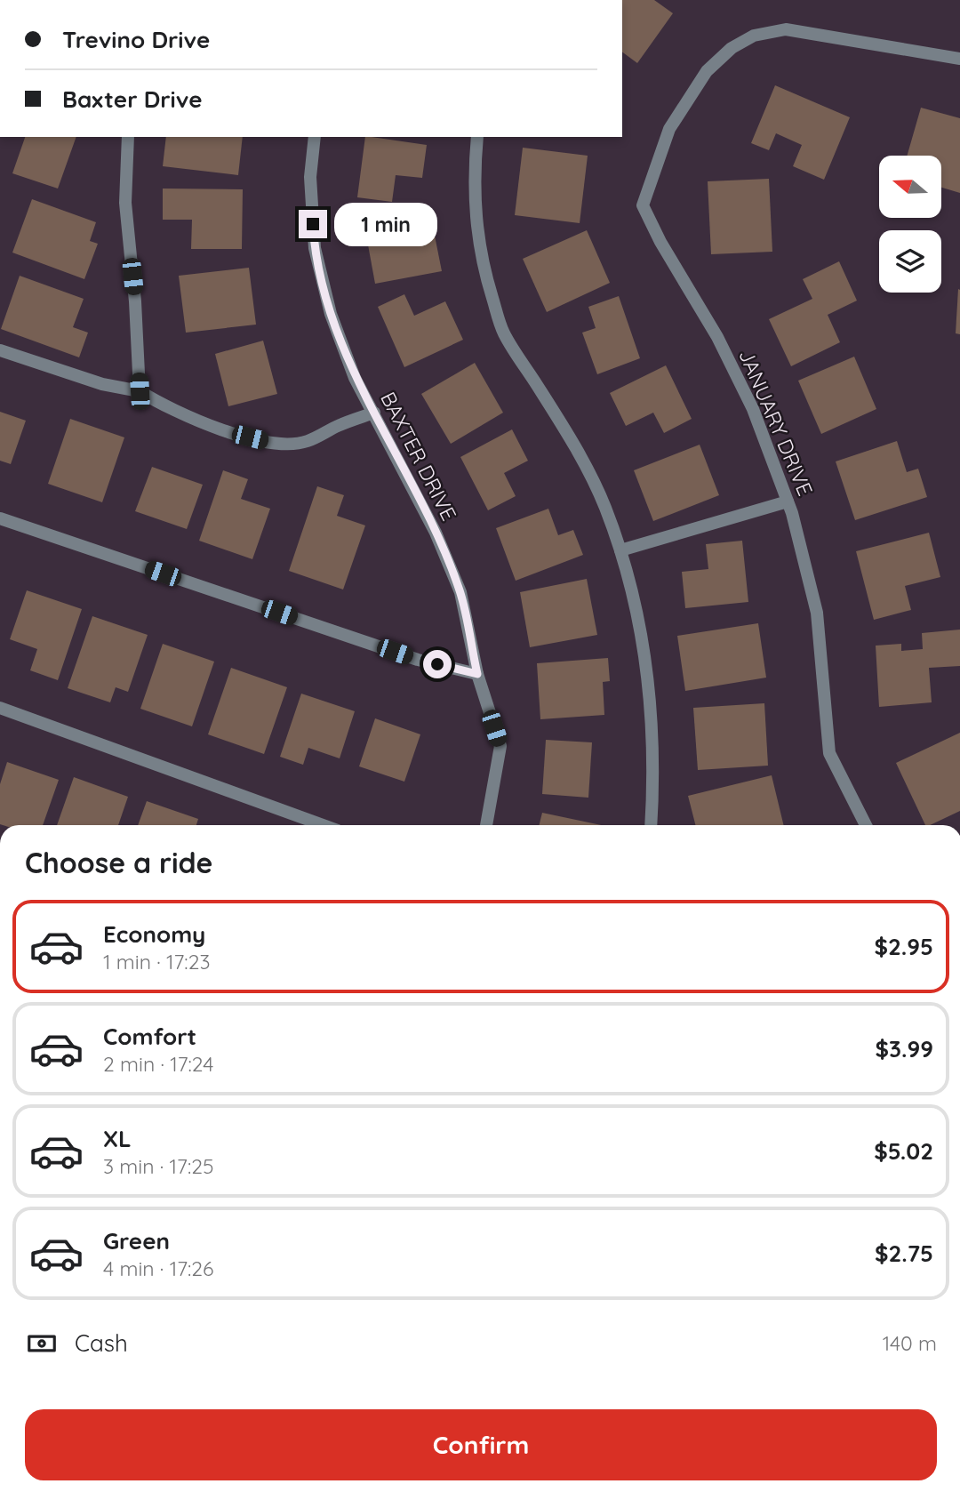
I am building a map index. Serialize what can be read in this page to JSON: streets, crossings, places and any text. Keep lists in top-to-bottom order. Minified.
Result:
{"streets":{"street":["JANUARY DRIVE","BAXTER DRIVE"]},"north":"left","page":{"banner":["Trevino Drive","Baxter Drive"],"bubble":"1 min","heading":"Choose a ride","list":[{"name":"Economy","note":"1 min · 17:23","value":"$2.95"},{"name":"Comfort","note":"2 min · 17:24","value":"$3.99"},{"name":"XL","note":"3 min · 17:25","value":"$5.02"},{"name":"Green","note":"4 min · 17:26","value":"$2.75"}],"pay":["Cash","140 m"],"buttons":"Confirm"}}
